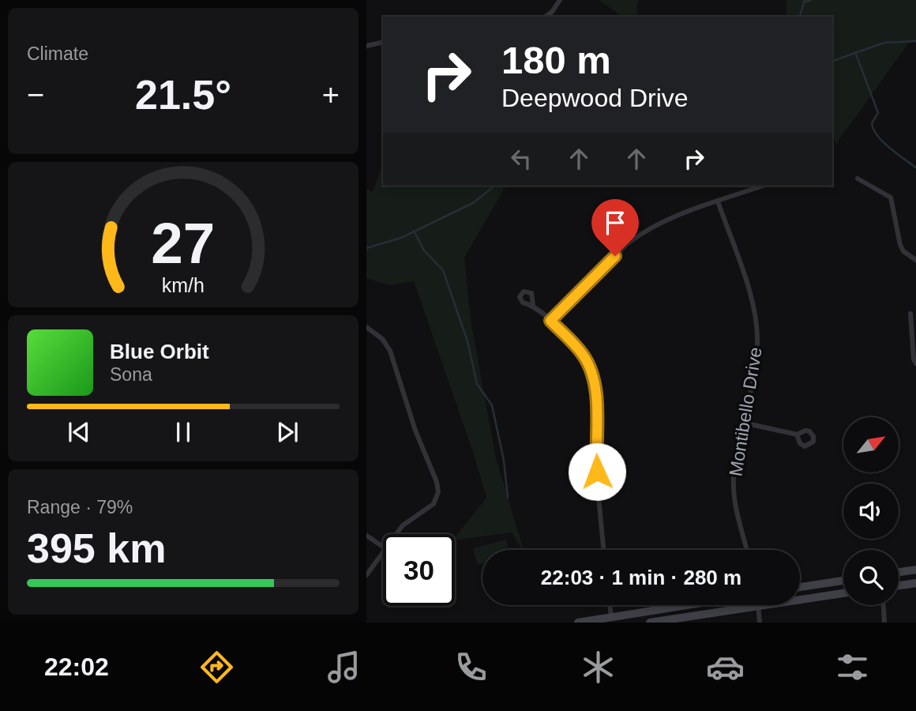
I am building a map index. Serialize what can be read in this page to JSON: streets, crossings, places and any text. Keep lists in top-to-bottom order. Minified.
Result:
{"streets":{"street":["Montibello Drive"]},"north":"top right","page":{"tile":["Climate",["Range · 79%","395 km"]],"turn":["180 m","Deepwood Drive"],"heat":["−","21.5°","+"],"song":["Blue Orbit","Sona"],"limit":"30","trip":"22:03 · 1 min · 280 m","tabs":"22:02","gauge":["27","km/h"]}}
